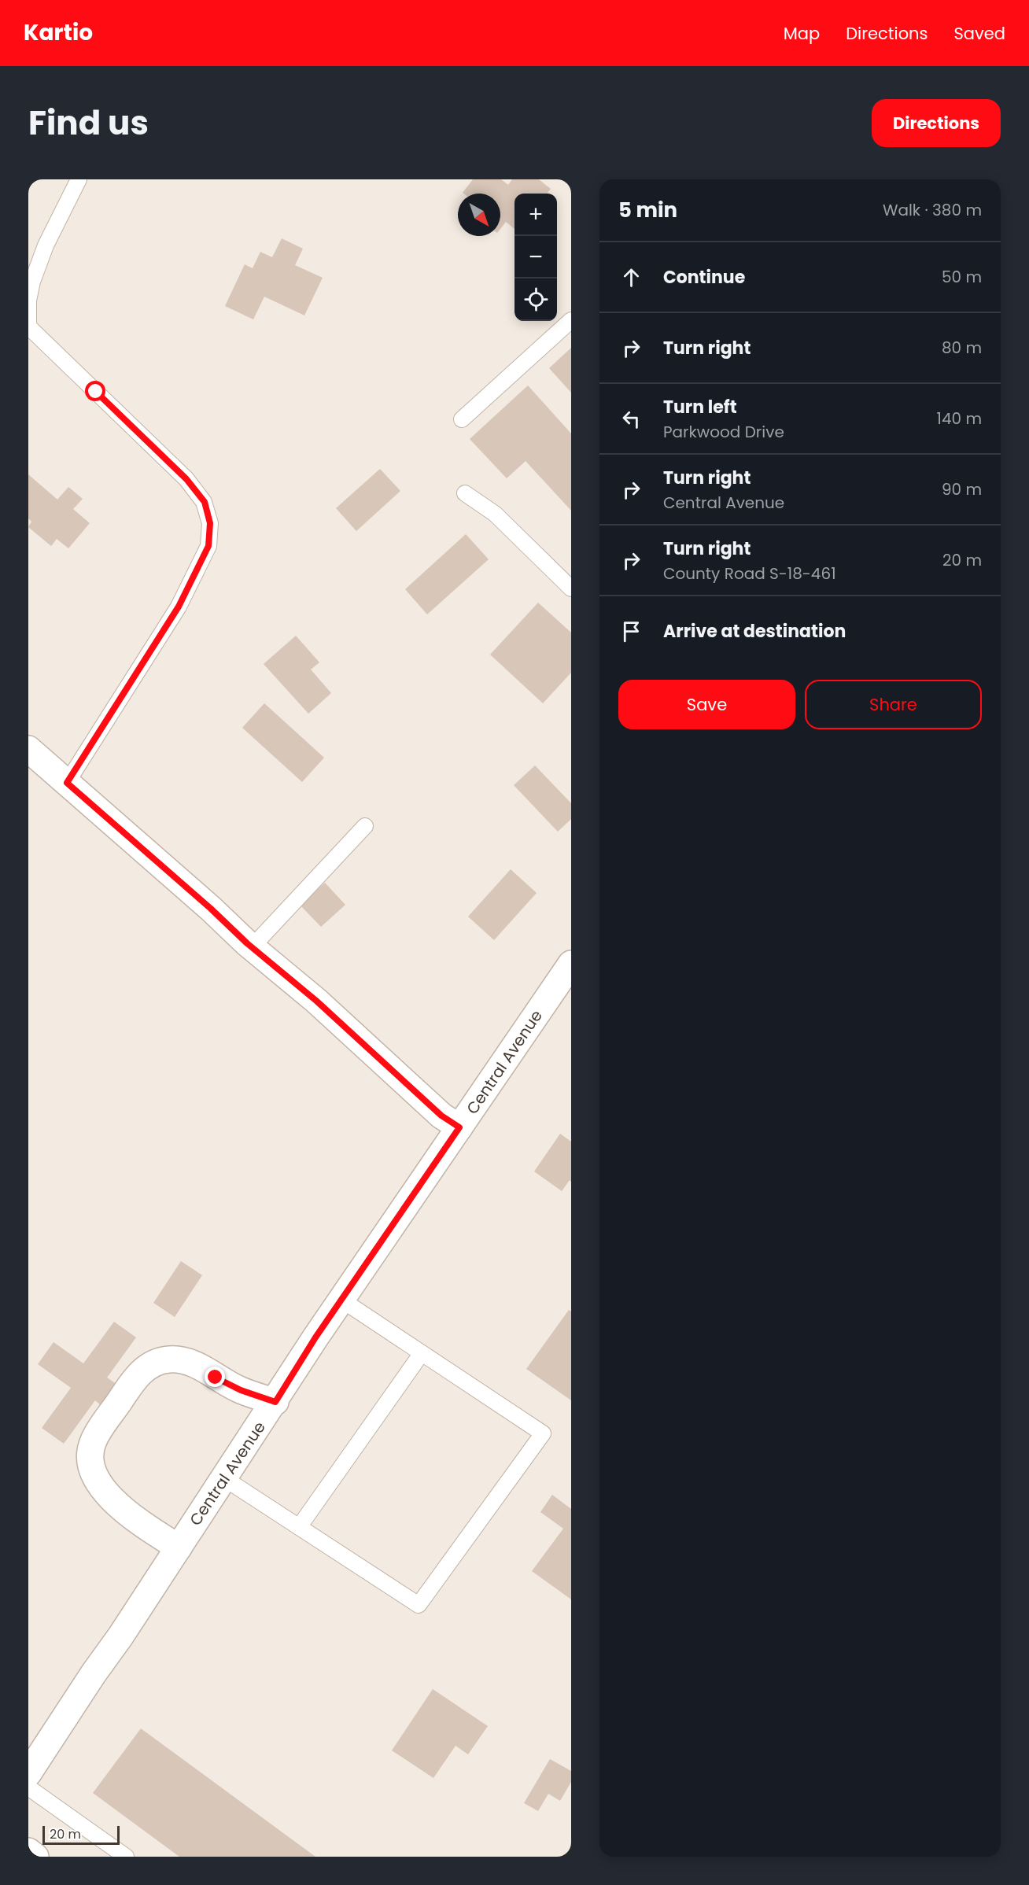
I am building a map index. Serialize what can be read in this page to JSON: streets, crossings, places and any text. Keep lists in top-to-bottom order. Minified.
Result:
{"streets":{"street":["Central Avenue"]},"scale_bar":"20 m","north":"bottom right","page":{"header":"Kartio","nav":["Map","Directions","Saved"],"title":"Find us","buttons":["Directions",["Save","Share"]],"heading":["5 min","Walk · 380 m"],"map_buttons":["+","−"],"list":[["Continue","50 m"],["Turn right","80 m"],["Turn left","Parkwood Drive","140 m"],["Turn right","Central Avenue","90 m"],["Turn right","County Road S-18-461","20 m"],"Arrive at destination"],"scale":"20 m"}}
